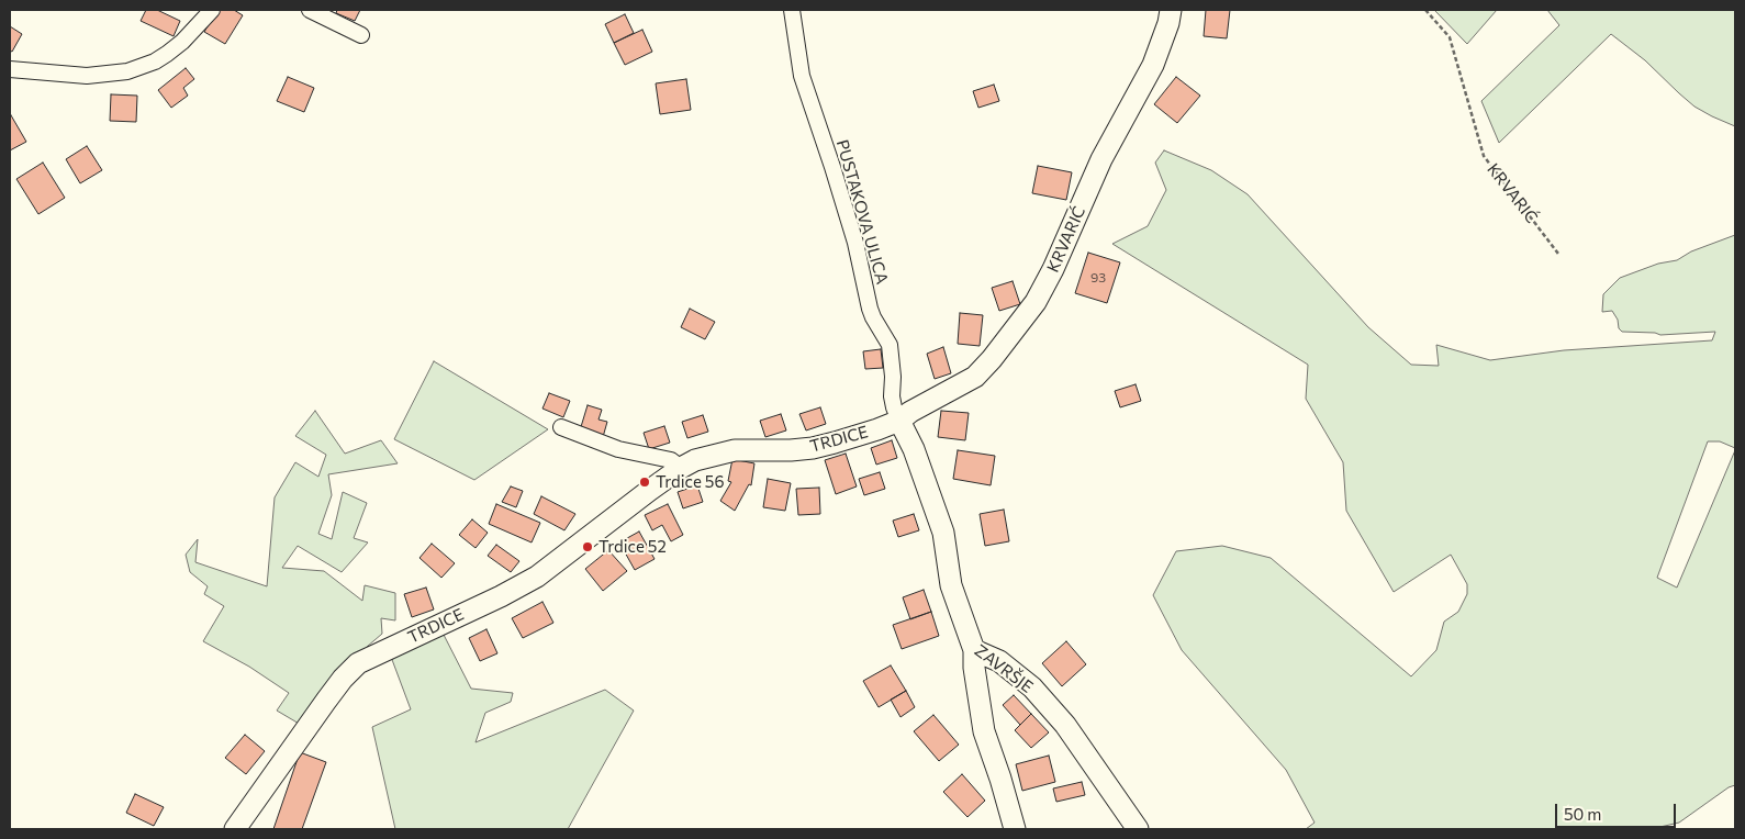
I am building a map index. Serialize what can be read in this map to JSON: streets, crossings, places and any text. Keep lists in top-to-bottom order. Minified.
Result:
{"streets":{"street":["KRVARIĆ","PUSTAKOVA ULICA","TRDICE","ZAVRŠJE"]},"crossings":[["KRVARIĆ","PUSTAKOVA ULICA"],["KRVARIĆ","TRDICE"],["KRVARIĆ","ZAVRŠJE"],["PUSTAKOVA ULICA","TRDICE"],["PUSTAKOVA ULICA","ZAVRŠJE"],["TRDICE","ZAVRŠJE"]],"places":["Trdice 56","Trdice 52"],"house_numbers":["93"],"scale_bar":"50 m"}
